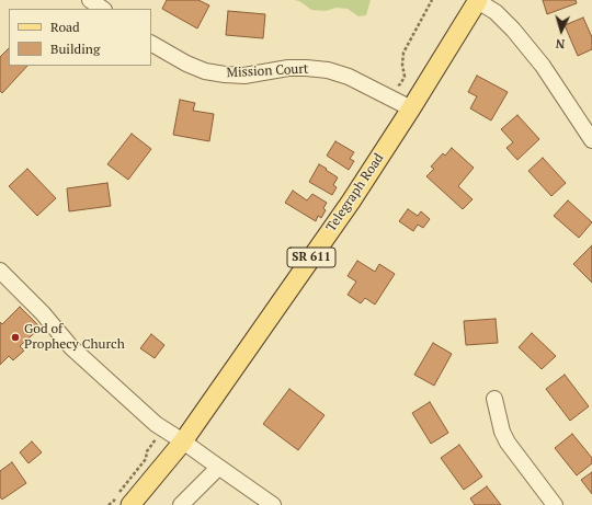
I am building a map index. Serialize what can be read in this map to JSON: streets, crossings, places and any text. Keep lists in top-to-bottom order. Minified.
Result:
{"streets":{"main road":["Telegraph Road","SR 611"],"street":["Mission Court"]},"crossings":[["Mission Court","Telegraph Road"]],"places":["God of Prophecy Church"],"legend":["Road","Building"],"north":"bottom"}
